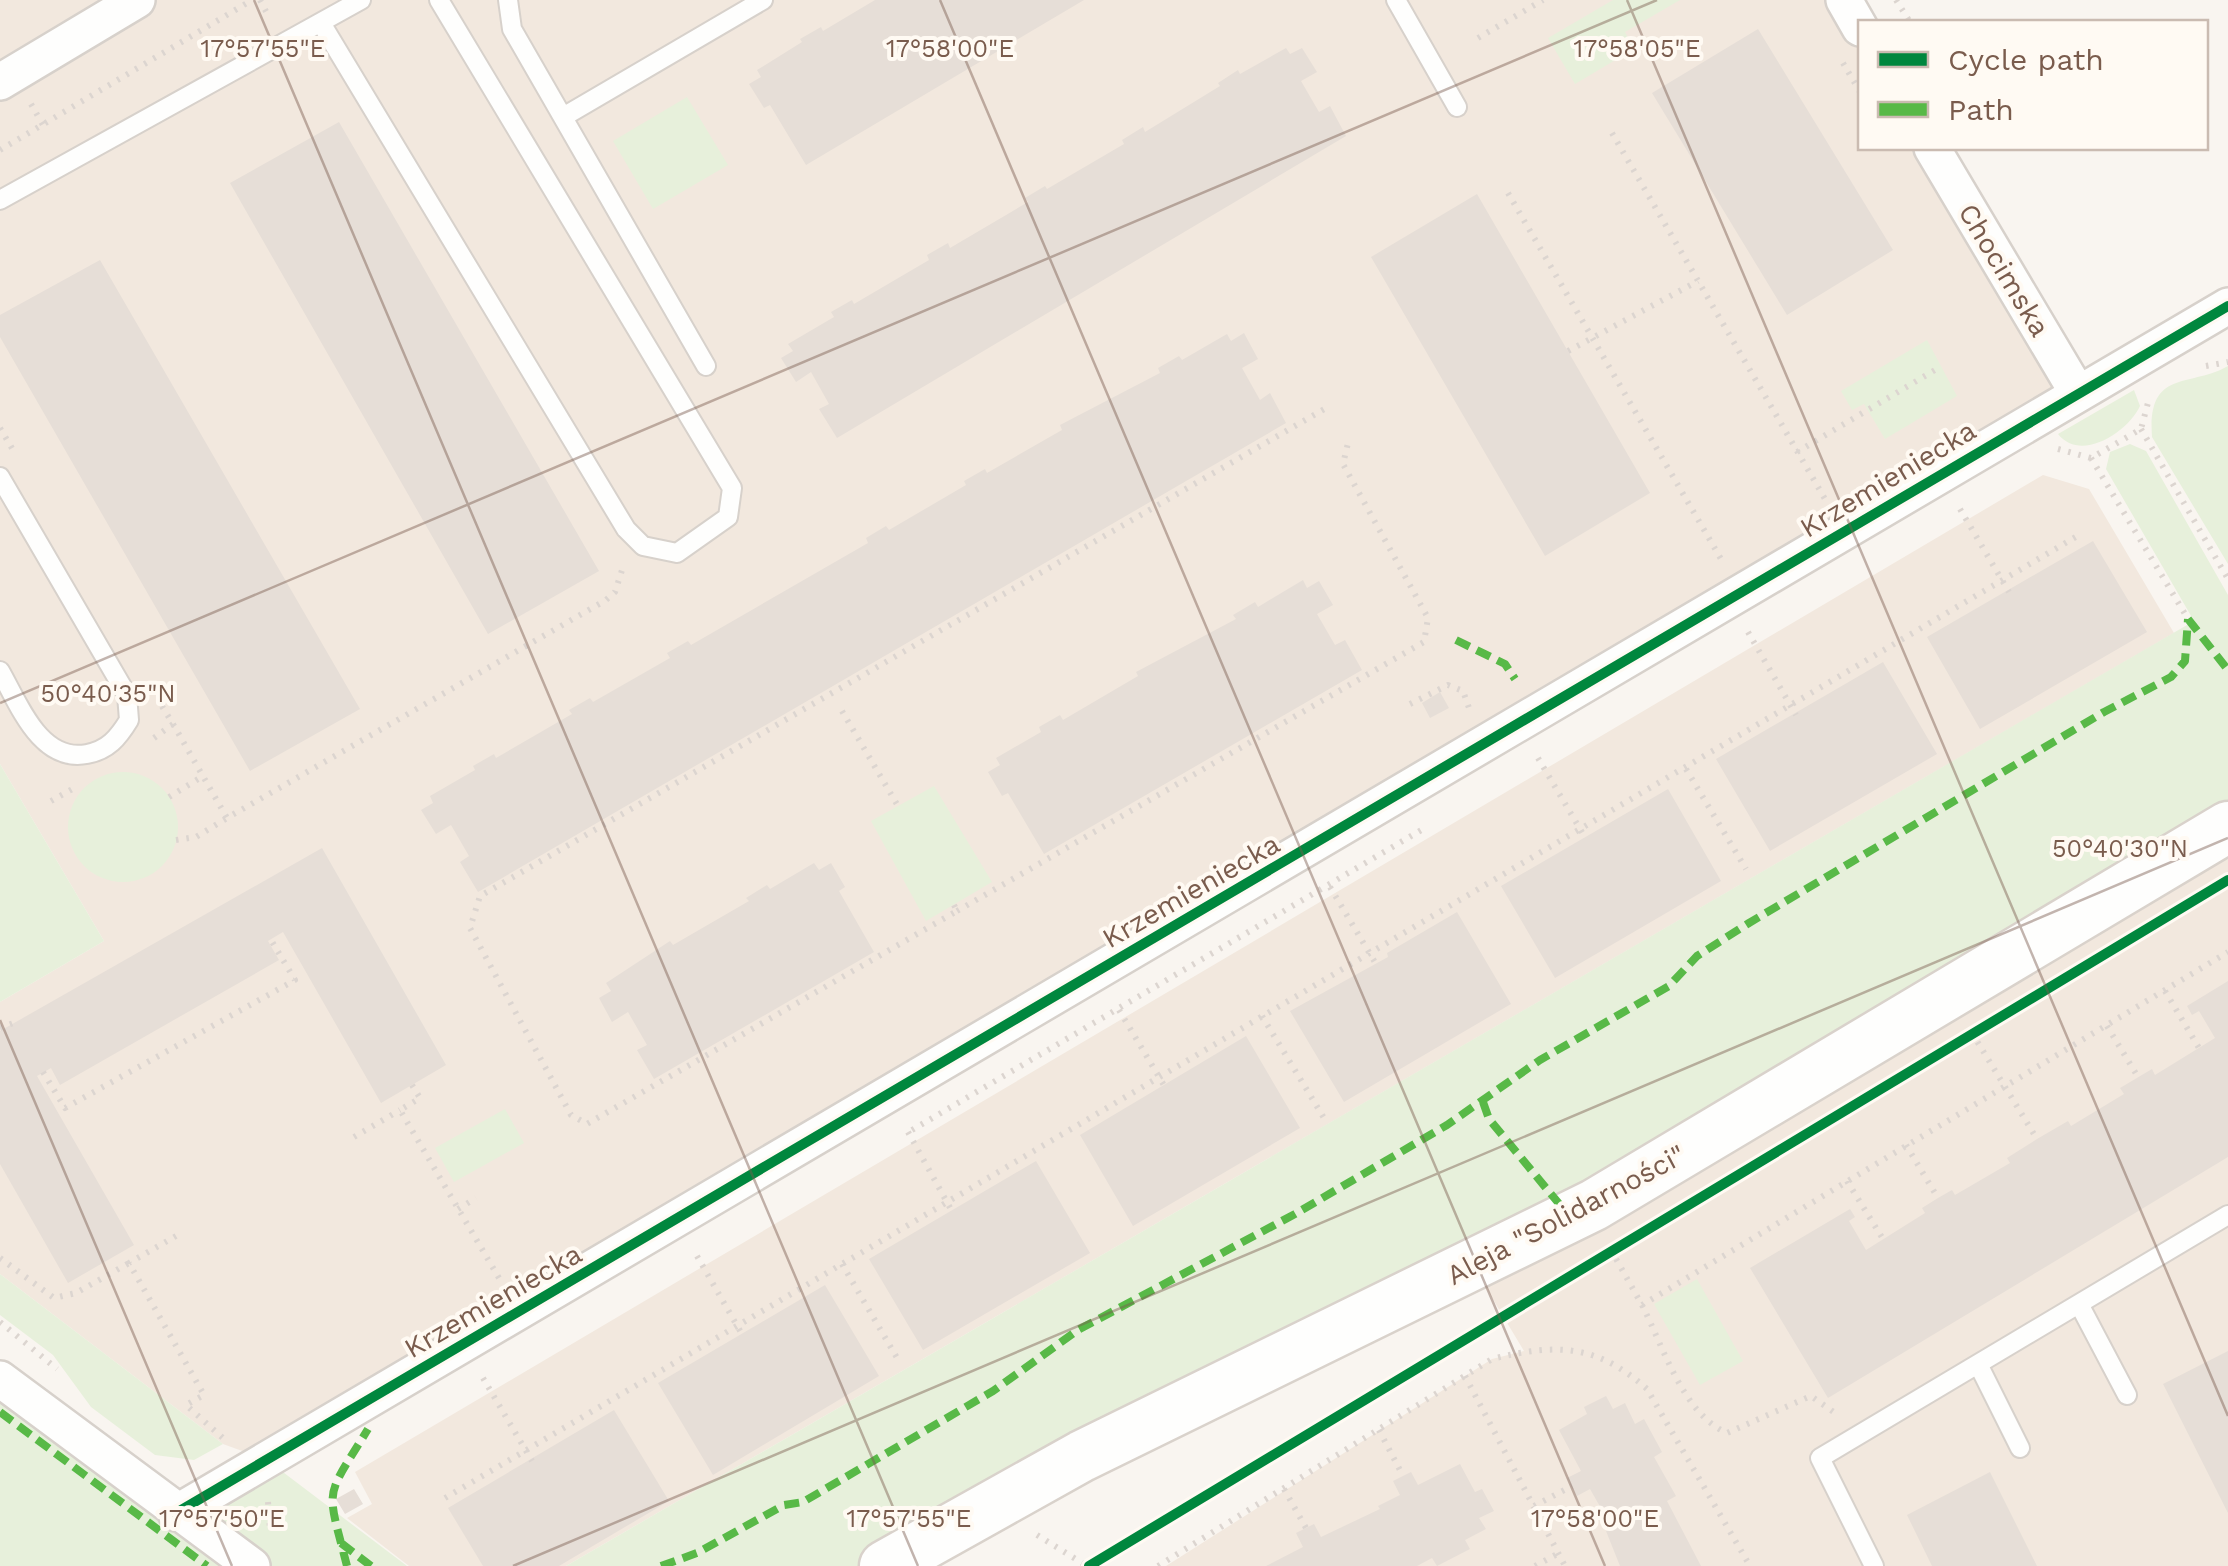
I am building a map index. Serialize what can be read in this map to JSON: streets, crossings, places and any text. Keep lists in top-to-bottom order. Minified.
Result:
{"streets":{"street":["Chocimska","Krzemieniecka","Aleja \"Solidarności\""]},"crossings":[["Chocimska","Krzemieniecka"]],"legend":["Cycle path","Path"],"coordinates":["17°57'55\"E","17°58'00\"E","17°58'05\"E","50°40'35\"N","50°40'30\"N","17°57'50\"E"]}
